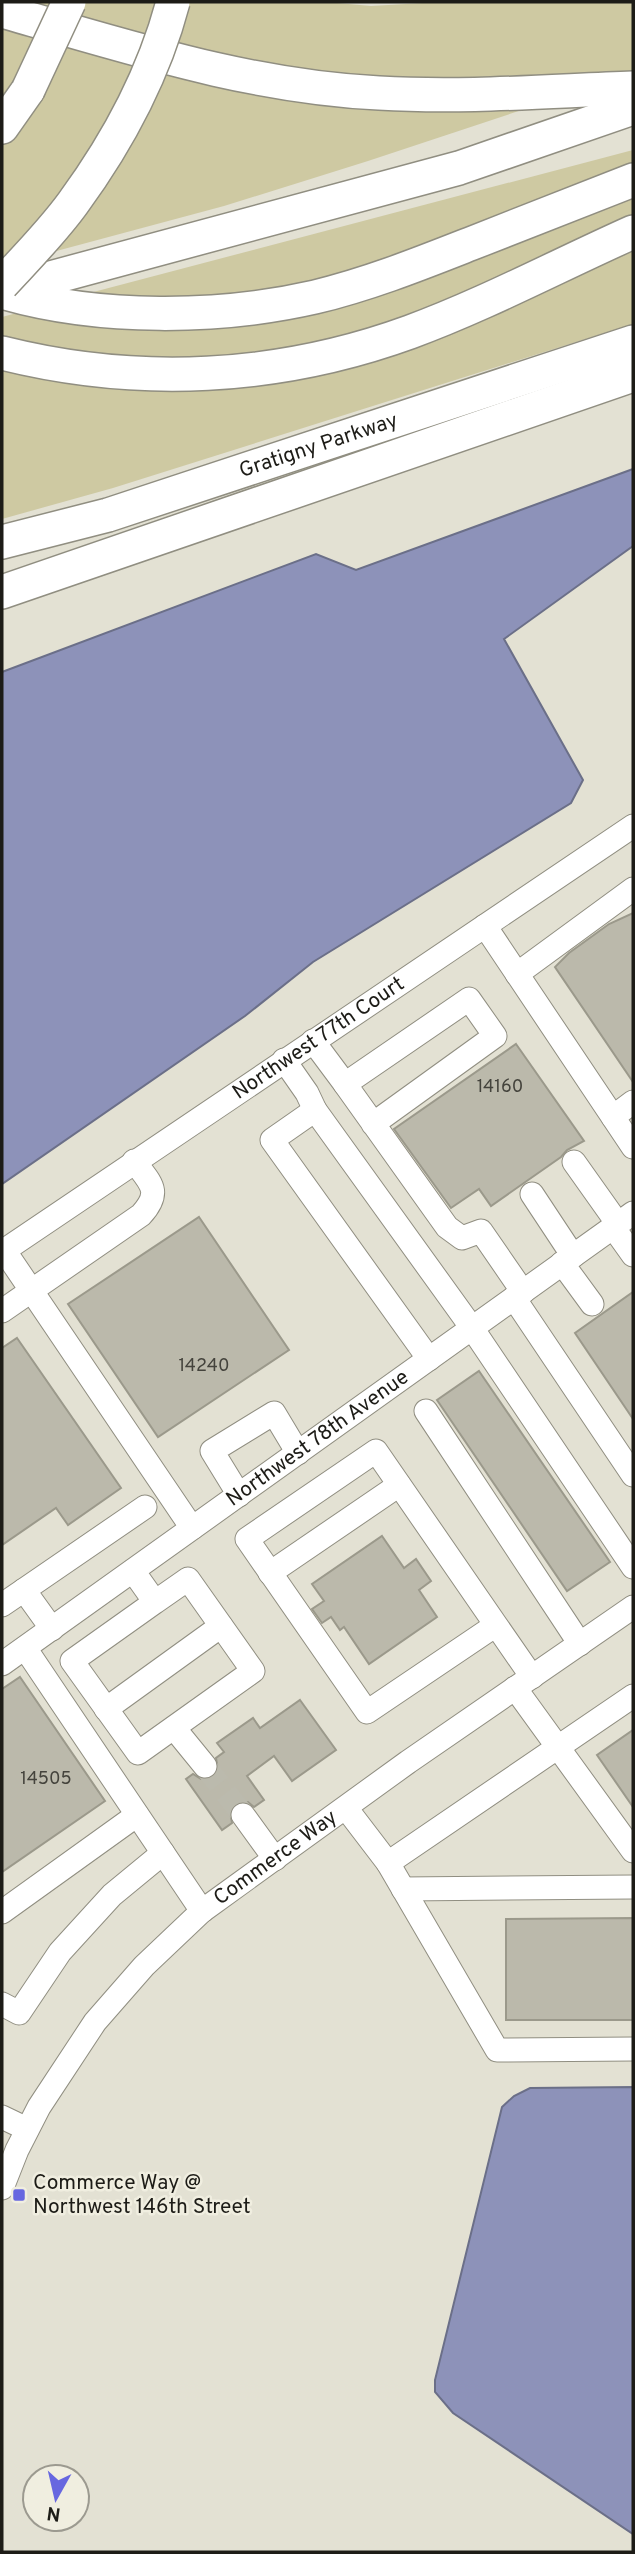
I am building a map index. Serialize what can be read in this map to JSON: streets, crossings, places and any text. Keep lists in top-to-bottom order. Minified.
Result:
{"streets":{"highway":["Gratigny Parkway"],"street":["Northwest 77th Court","Northwest 78th Avenue","Commerce Way"]},"places":{"transit":["Commerce Way @ Northwest 146th Street"]},"house_numbers":["14160","14240","14505"],"north":"bottom"}
